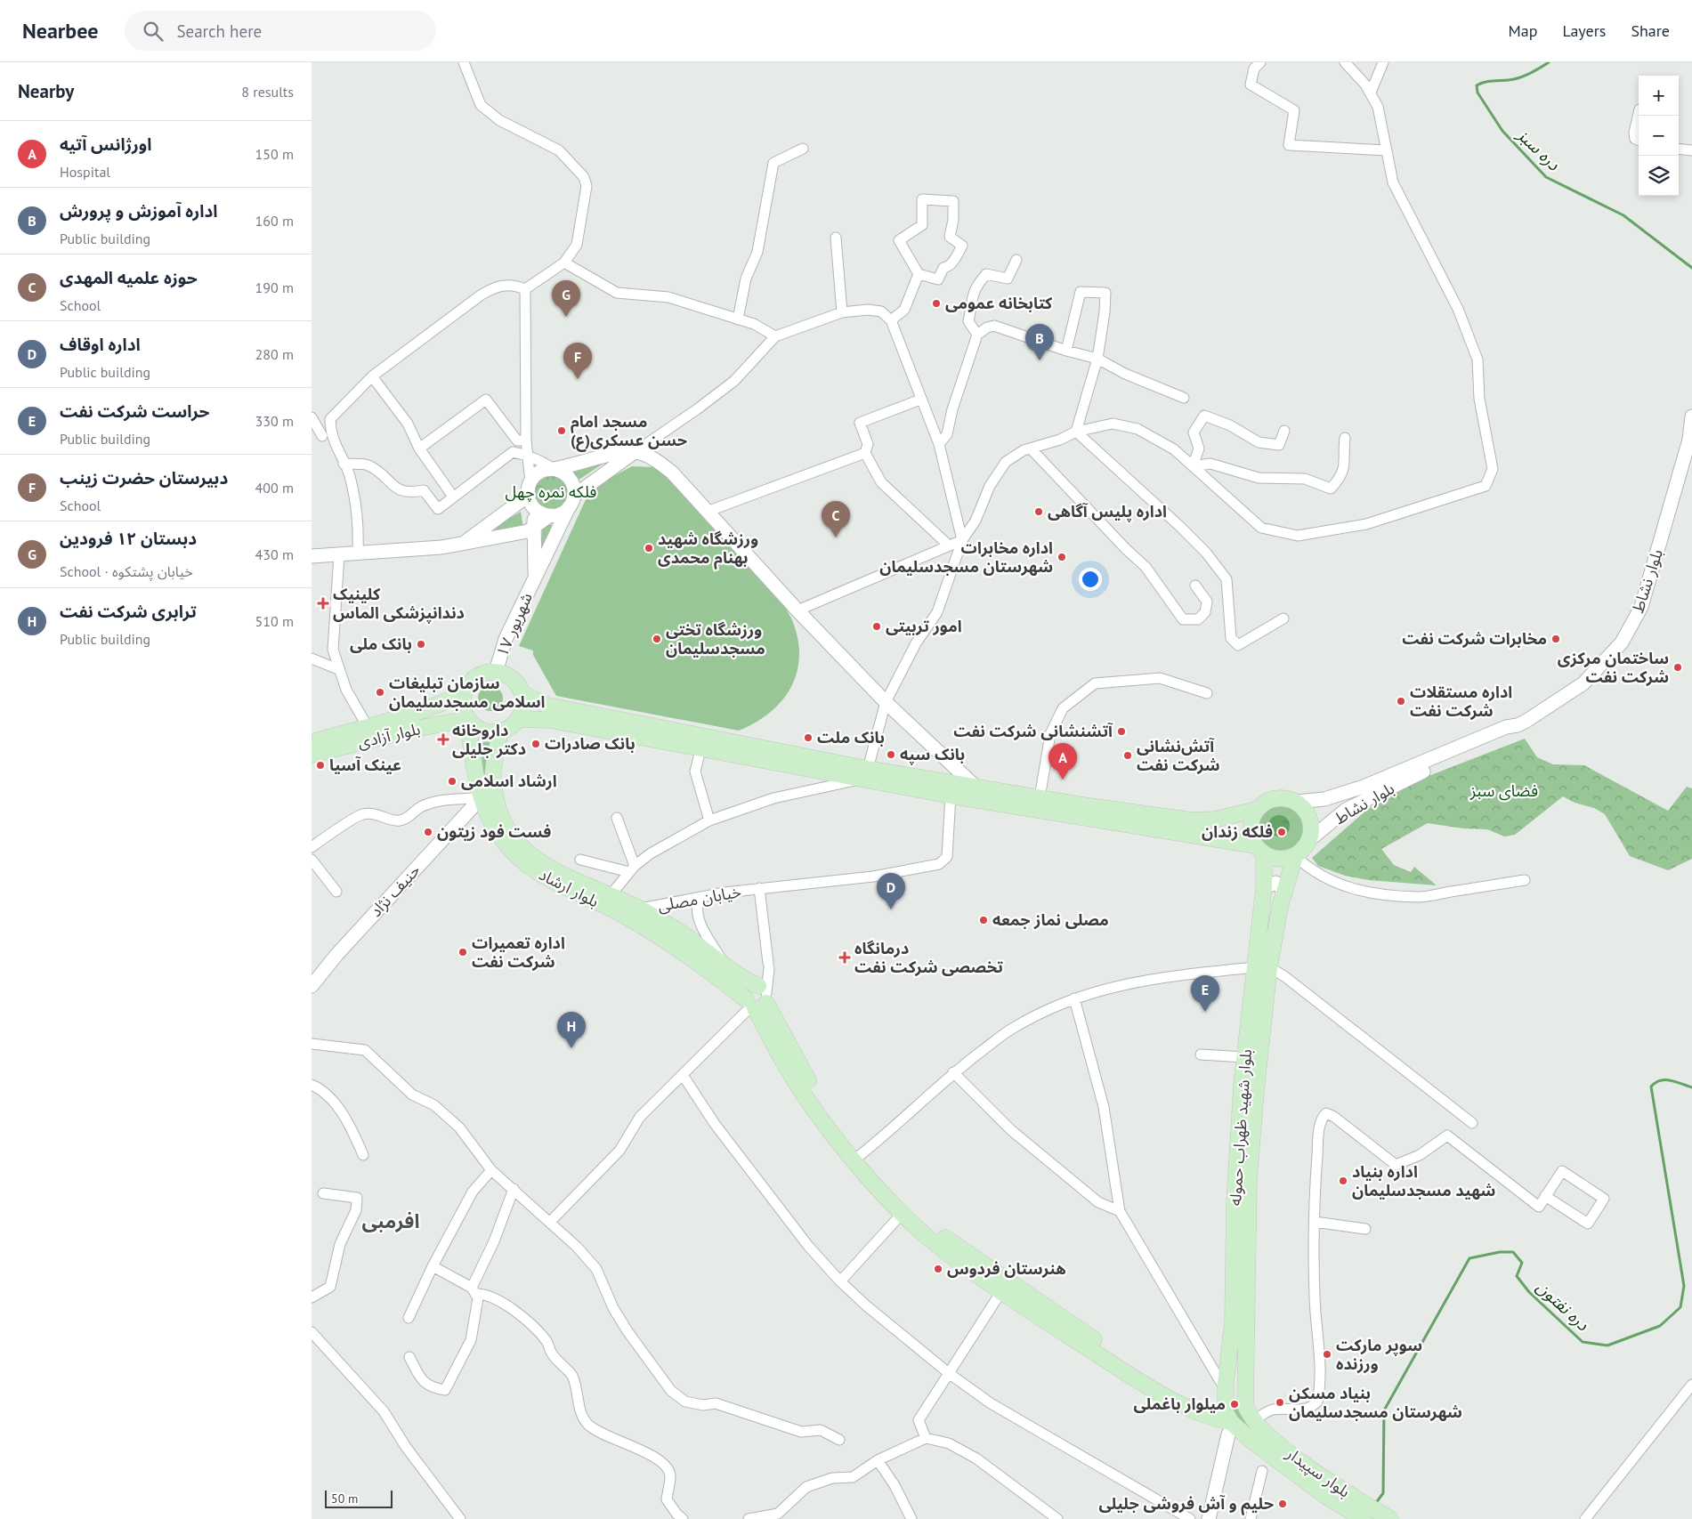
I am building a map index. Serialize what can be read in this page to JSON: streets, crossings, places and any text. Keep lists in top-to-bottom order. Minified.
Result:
{"streets":{"main road":["بلوار نشاط","۱۷ شهریور","بلوار آزادی","بلوار ارشاد","حنیف نژاد","بلوار شهید ظهراب حموله","بلوار سپیدار"],"street":["خیابان مصلی"]},"crossings":[["بلوار نشاط","بلوار شهید ظهراب حموله"],["۱۷ شهریور","بلوار آزادی"],["۱۷ شهریور","بلوار ارشاد"],["بلوار آزادی","بلوار ارشاد"],["بلوار ارشاد","حنیف نژاد"],["بلوار ارشاد","خیابان مصلی"]],"districts":["افرمبی"],"water":["دره سبز","دره نفتون"],"parks":["فلکه نمره چهل","فضای سبز"],"places":{"other":["کتابخانه عمومی","مسجد امام حسن عسکری(ع)","اداره پلیس آگاهی","ورزشگاه شهید بهنام محمدی","اداره مخابرات شهرستان مسجدسلیمان","امور تربیتی","ورزشگاه تختی مسجدسلیمان","مخابرات شرکت نفت","بانک ملی","ساختمان مرکزی شرکت نفت","سازمان تبلیغات اسلامی مسجدسلیمان","اداره مستقلات شرکت نفت","آتشنشانی شرکت نفت","بانک ملت","بانک صادرات","بانک سپه","آتش‌نشانی شرکت نفت","عینک آسیا","ارشاد اسلامی","فست فود زیتون","فلکه زندان","مصلی نماز جمعه","اداره تعمیرات شرکت نفت","اداره بنیاد شهید مسجدسلیمان","هنرستان فردوس","سوپر مارکت ورزنده","بنیاد مسکن شهرستان مسجدسلیمان","میلوار باغملی","حلیم و آش فروشی جلیلی"],"health":["کلینیک دندانپزشکی الماس","داروخانه دکتر جلیلی","درمانگاه تخصصی شرکت نفت"]},"scale_bar":"50 m","page":{"header":"Nearbee","search":"Search here","nav":["Map","Layers","Share"],"heading":["Nearby","8 results"],"map_buttons":["+","−"],"list":[{"mark":"A","name":"اورژانس آتیه","note":"Hospital","value":"150 m"},{"mark":"B","name":"اداره آموزش و پرورش","note":"Public building","value":"160 m"},{"mark":"C","name":"حوزه علمیه المهدی","note":"School","value":"190 m"},{"mark":"D","name":"اداره اوقاف","note":"Public building","value":"280 m"},{"mark":"E","name":"حراست شرکت نفت","note":"Public building","value":"330 m"},{"mark":"F","name":"دبیرستان حضرت زینب","note":"School","value":"400 m"},{"mark":"G","name":"دبستان ۱۲ فرودین","note":"School · خیابان پشتکوه","value":"430 m"},{"mark":"H","name":"ترابری شرکت نفت","note":"Public building","value":"510 m"}],"pins":["G","B","F","C","A","D","E","H"],"scale":"50 m"}}
